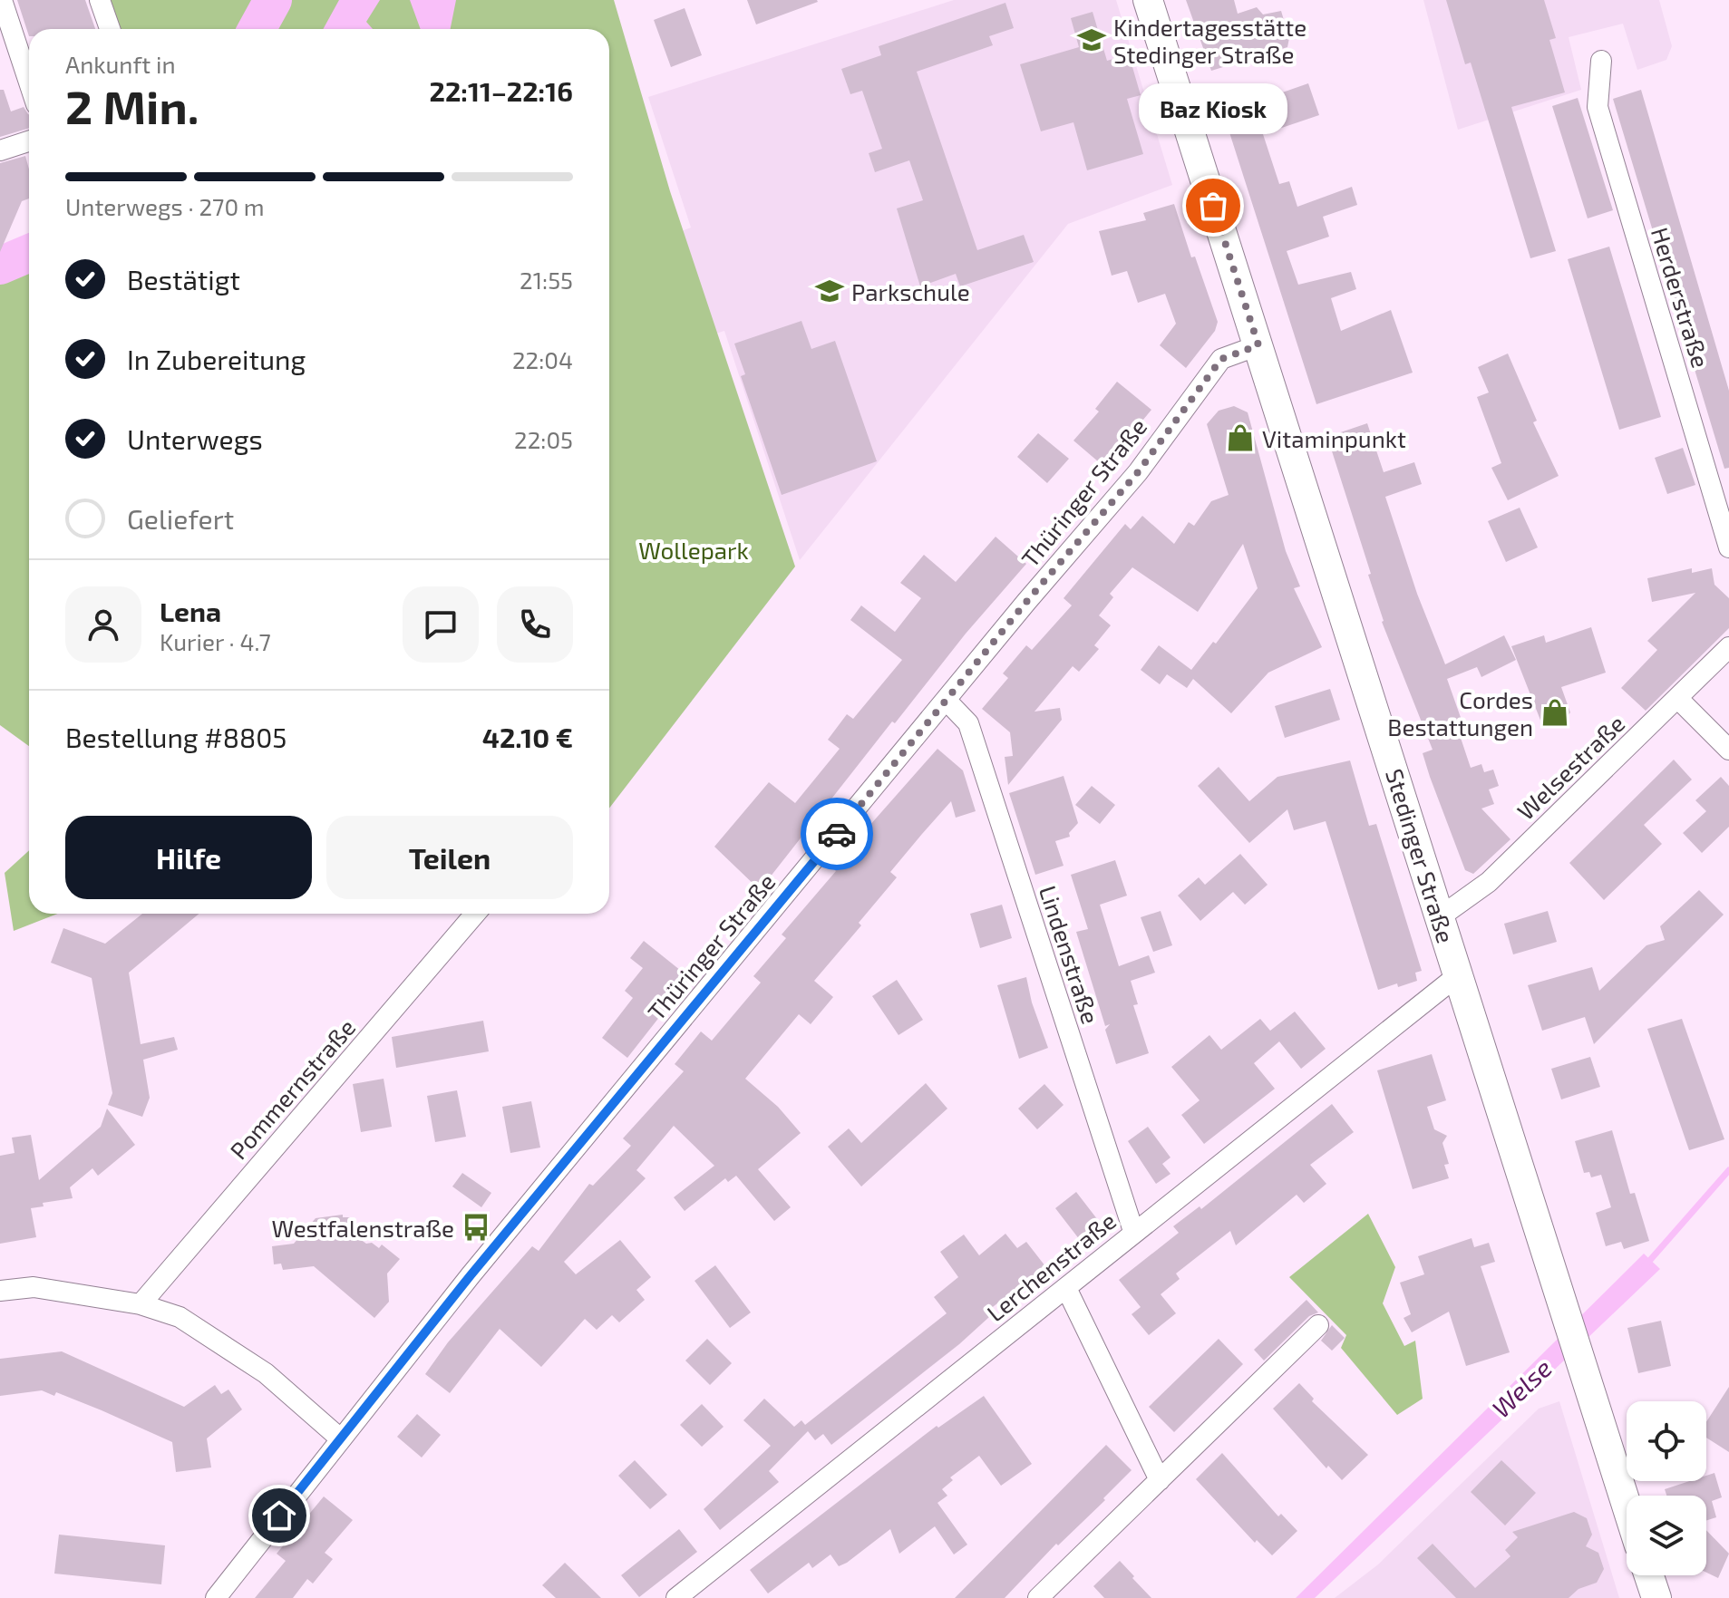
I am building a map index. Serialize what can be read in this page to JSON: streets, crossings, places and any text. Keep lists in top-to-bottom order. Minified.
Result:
{"streets":{"main road":["Stedinger Straße"],"street":["Herderstraße","Thüringer Straße","Welsestraße","Lindenstraße","Pommernstraße","Lerchenstraße"]},"crossings":[["Thüringer Straße","Stedinger Straße"],["Thüringer Straße","Lindenstraße"],["Welsestraße","Stedinger Straße"],["Stedinger Straße","Lerchenstraße"],["Lindenstraße","Lerchenstraße"]],"water":["Welse"],"parks":["Wollepark"],"places":{"school or university":["Kindertagesstätte Stedinger Straße","Parkschule"],"other":["Baz Kiosk"],"shop":["Vitaminpunkt","Cordes Bestattungen"],"bus stop":["Westfalenstraße"]},"page":{"heading":["2 Min.","Ankunft in","22:11–22:16"],"panel":["Lena","Kurier · 4.7","Bestellung #8805","42.10 €"],"bubble":"Baz Kiosk","bar":"Unterwegs · 270 m","list":[["Bestätigt","21:55"],["In Zubereitung","22:04"],["Unterwegs","22:05"],"Geliefert"],"buttons":["Hilfe","Teilen"]}}
